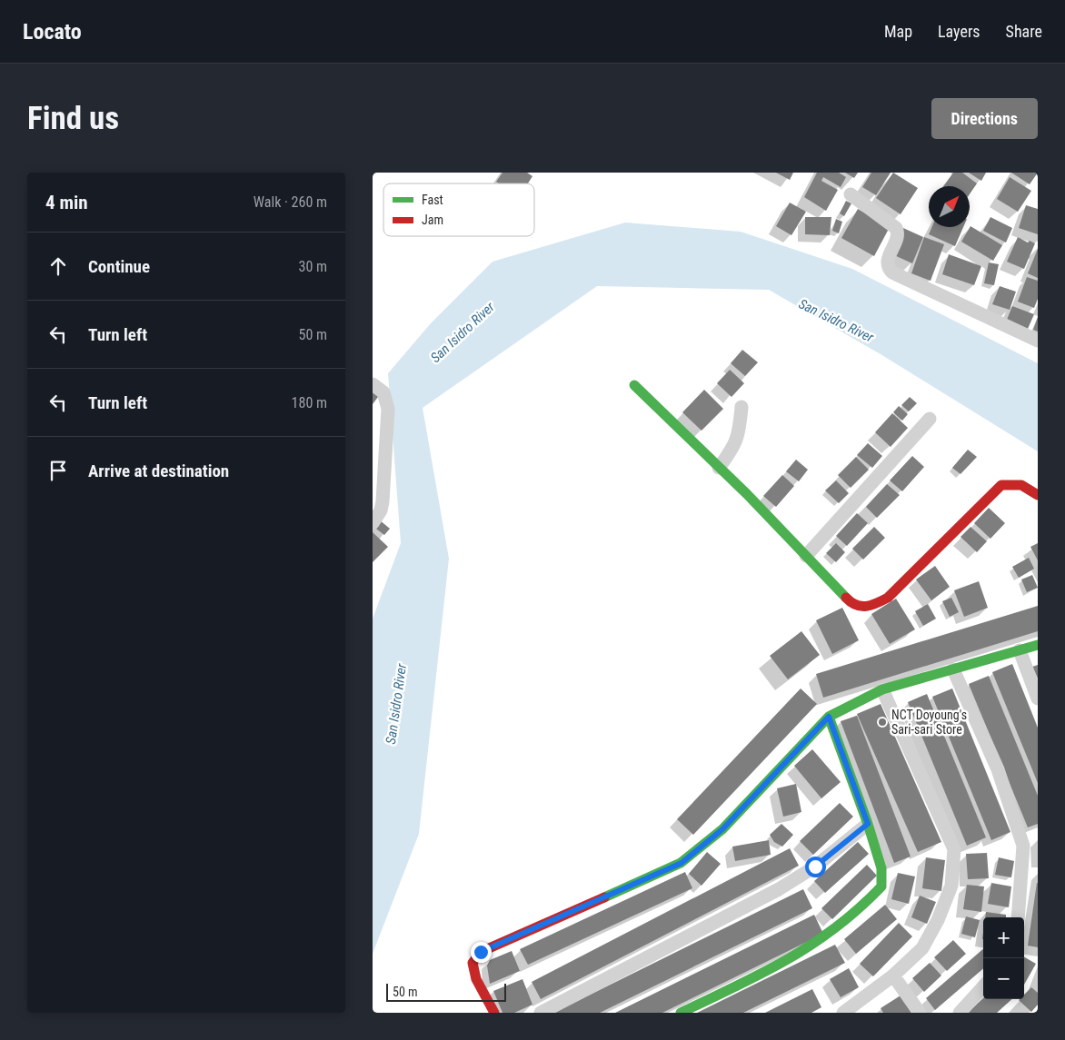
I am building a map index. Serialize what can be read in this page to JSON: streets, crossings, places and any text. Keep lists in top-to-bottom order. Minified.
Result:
{"water":["San Isidro River"],"places":["NCT Doyoung's Sari-sari Store"],"legend":["Fast","Jam"],"scale_bar":"50 m","north":"top right","page":{"header":"Locato","nav":["Map","Layers","Share"],"buttons":"Directions","title":"Find us","heading":["4 min","Walk · 260 m"],"list":[["Continue","30 m"],["Turn left","50 m"],["Turn left","180 m"],"Arrive at destination"],"map_buttons":["+","−"],"scale":"50 m"}}
